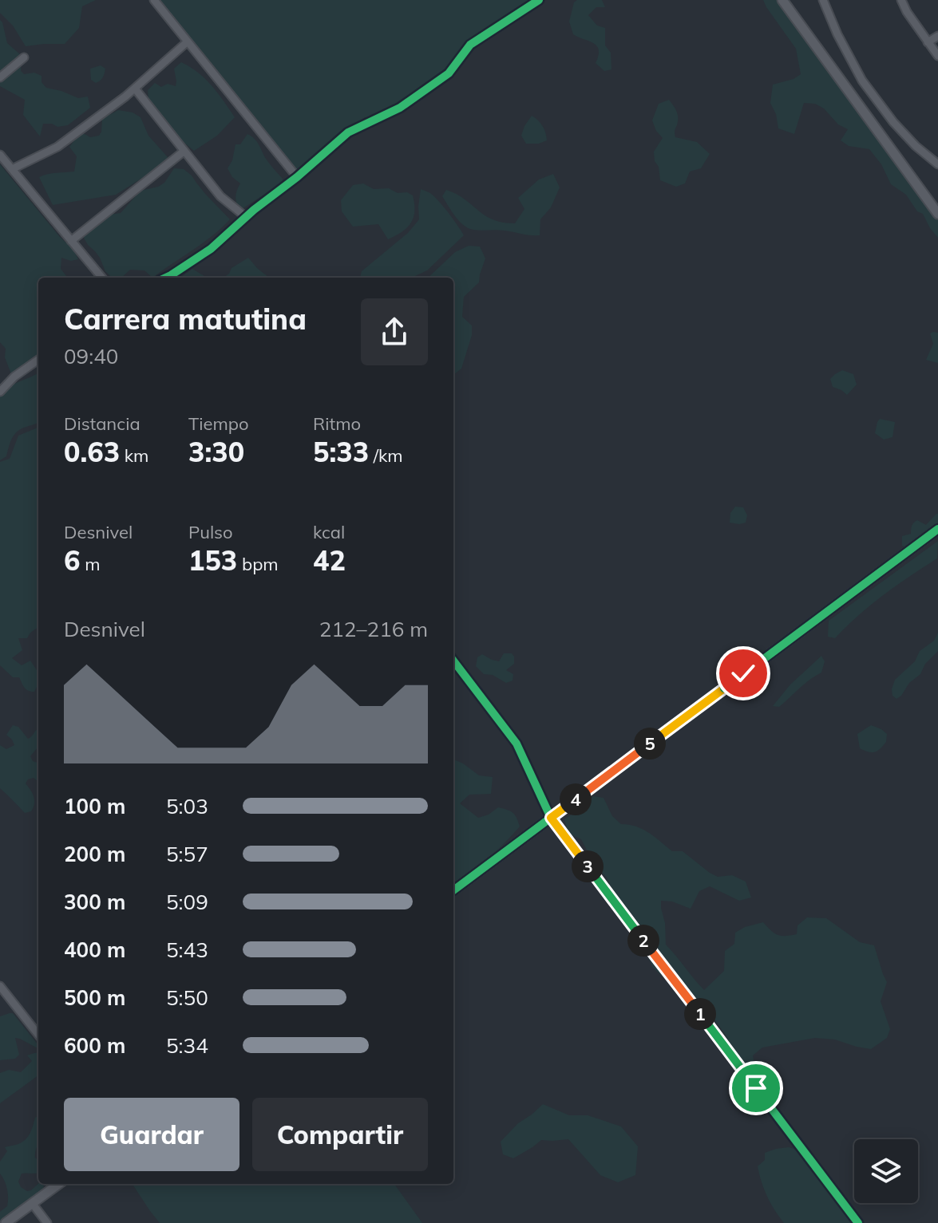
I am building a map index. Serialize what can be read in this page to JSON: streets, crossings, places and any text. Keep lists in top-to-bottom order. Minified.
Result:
{"page":{"heading":["Carrera matutina","09:40"],"stats":[["Distancia","0.63 km"],["Tiempo","3:30"],["Ritmo","5:33 /km"],["Desnivel","6 m"],["Pulso","153 bpm"],["kcal","42"]],"chart":["Desnivel","212–216 m"],"pins":["5","4","3","2","1"],"list":[{"name":"100 m","note":"5:03"},{"name":"200 m","note":"5:57"},{"name":"300 m","note":"5:09"},{"name":"400 m","note":"5:43"},{"name":"500 m","note":"5:50"},{"name":"600 m","note":"5:34"}],"buttons":["Guardar","Compartir"]}}
